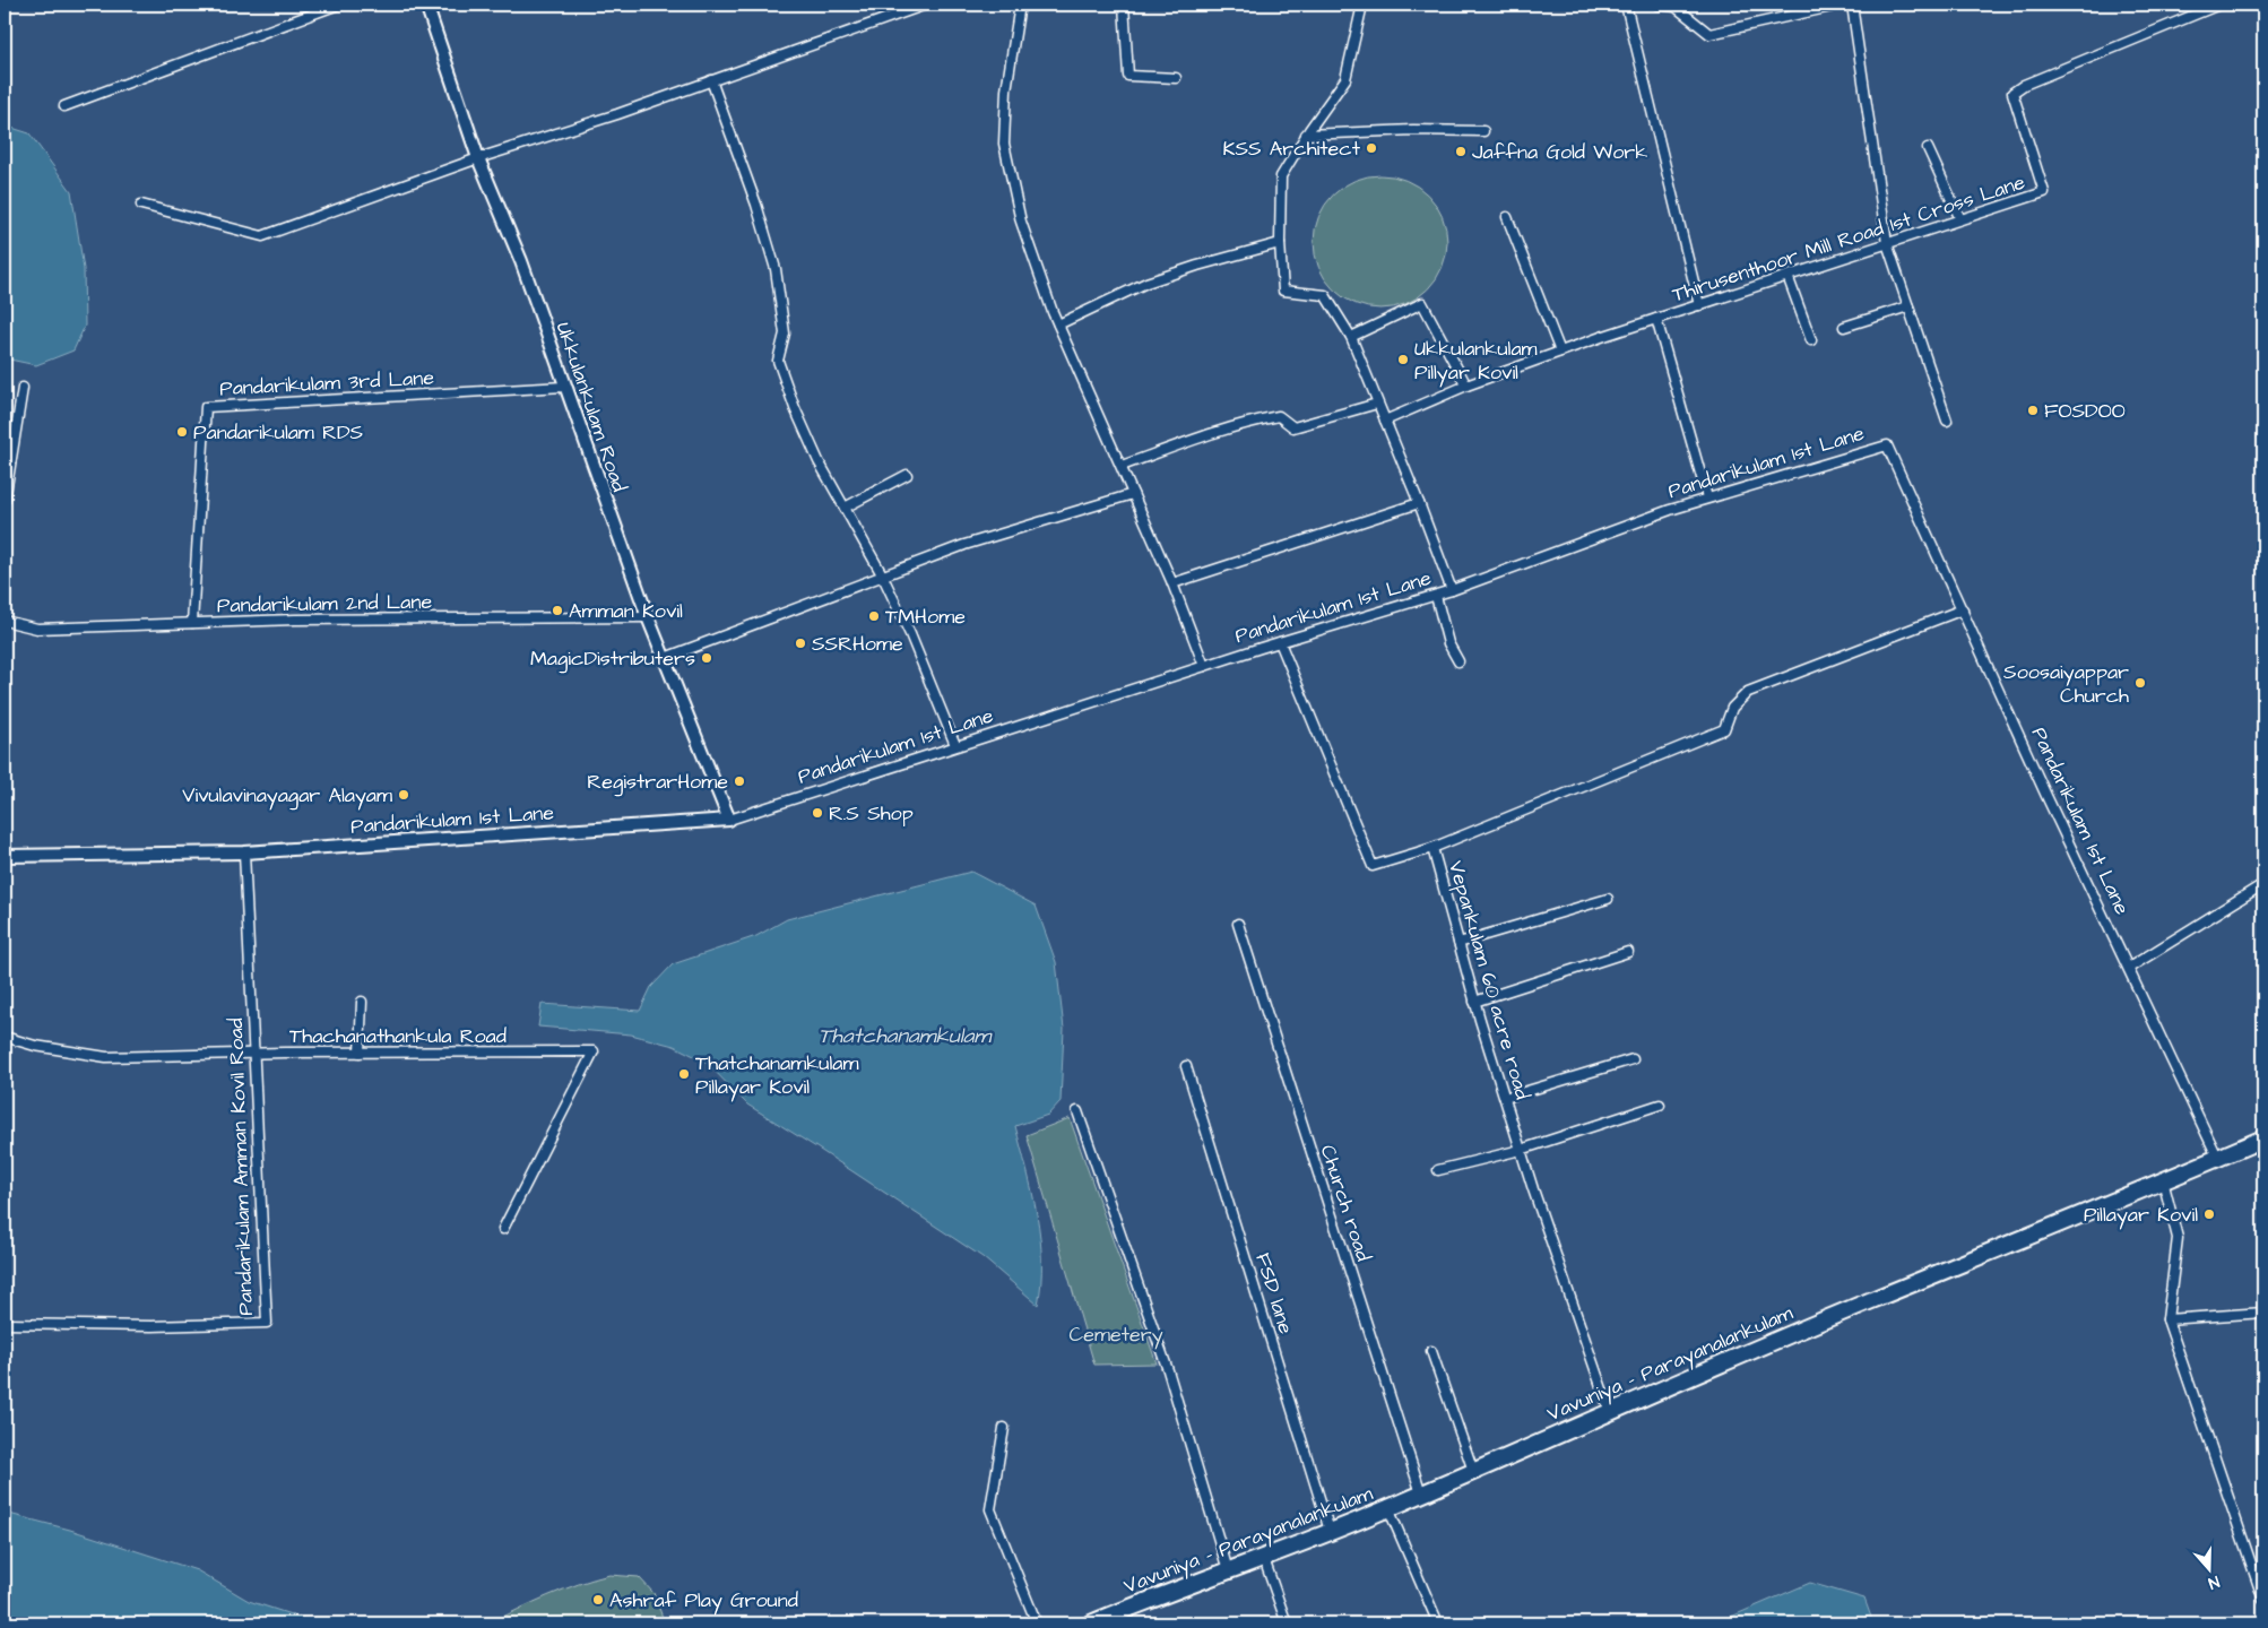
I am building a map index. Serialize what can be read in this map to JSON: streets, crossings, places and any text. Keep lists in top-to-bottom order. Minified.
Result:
{"streets":{"highway":["Vavuniya - Parayanalankulam"],"street":["Thirusenthoor Mill Road 1st Cross Lane","Pandarikulam 3rd Lane","Ukkulankulam Road","Pandarikulam 1st Lane","Pandarikulam 2nd Lane","Vepankulam 60 acre road","Thachanathankula Road","Pandarikulam Amman Kovil Road","Church road","FSD lane"]},"crossings":[["Pandarikulam 3rd Lane","Ukkulankulam Road"],["Pandarikulam 3rd Lane","Pandarikulam 2nd Lane"],["Ukkulankulam Road","Pandarikulam 1st Lane"],["Ukkulankulam Road","Pandarikulam 2nd Lane"],["Pandarikulam 1st Lane","Vepankulam 60 acre road"],["Pandarikulam 1st Lane","Pandarikulam Amman Kovil Road"],["Pandarikulam 1st Lane","Vavuniya - Parayanalankulam"],["Vepankulam 60 acre road","Vavuniya - Parayanalankulam"],["Thachanathankula Road","Pandarikulam Amman Kovil Road"],["Church road","Vavuniya - Parayanalankulam"],["FSD lane","Vavuniya - Parayanalankulam"]],"water":["Thatchanamkulam"],"parks":["Cemetery"],"places":["KSS Architect","Jaffna Gold Work","Ukkulankulam Pillyar Kovil","FOSDOO","Pandarikulam RDS","Amman Kovil","TMHome","SSRHome","MagicDistributers","Soosaiyappar Church","RegistrarHome","Vivulavinayagar Alayam","R.S Shop","Thatchanamkulam Pillayar Kovil","Pillayar Kovil","Ashraf Play Ground"],"north":"bottom"}
